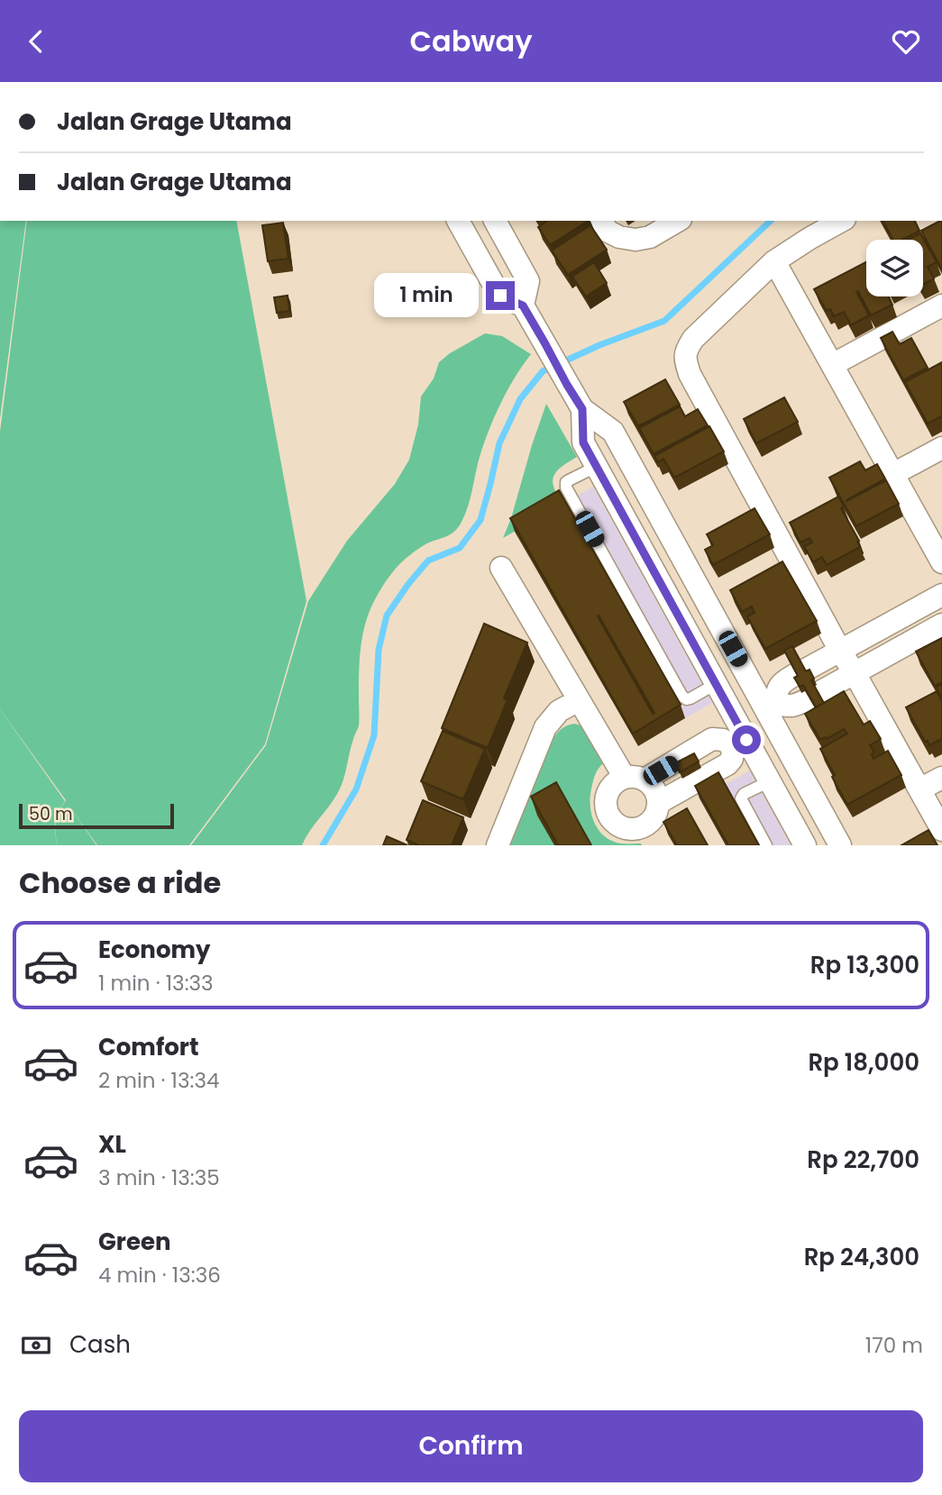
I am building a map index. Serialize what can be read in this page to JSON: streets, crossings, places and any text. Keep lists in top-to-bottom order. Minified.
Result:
{"scale_bar":"50 m","page":{"header":"Cabway","banner":["Jalan Grage Utama","Jalan Grage Utama"],"bubble":"1 min","scale":"50 m","heading":"Choose a ride","list":[{"name":"Economy","note":"1 min · 13:33","value":"Rp 13,300"},{"name":"Comfort","note":"2 min · 13:34","value":"Rp 18,000"},{"name":"XL","note":"3 min · 13:35","value":"Rp 22,700"},{"name":"Green","note":"4 min · 13:36","value":"Rp 24,300"}],"pay":["Cash","170 m"],"buttons":"Confirm"}}
